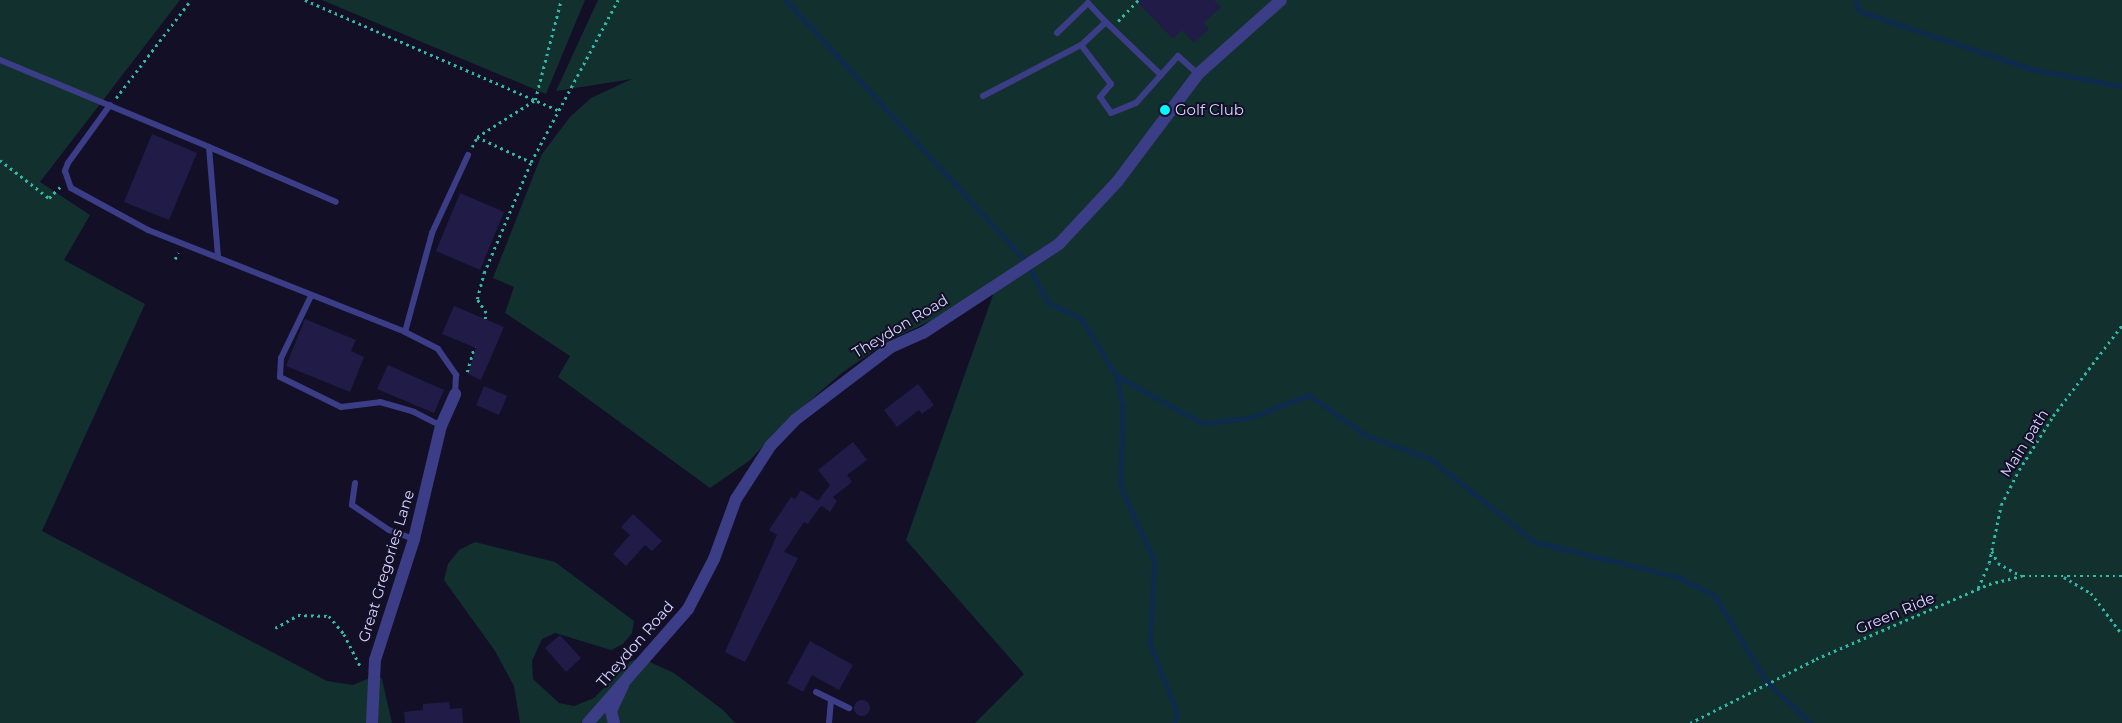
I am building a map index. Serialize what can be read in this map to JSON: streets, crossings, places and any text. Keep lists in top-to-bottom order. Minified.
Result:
{"streets":{"street":["Theydon Road","Great Gregories Lane"],"path":["Main path","Green Ride"]},"crossings":[["Main path","Green Ride"]],"places":["Golf Club"]}
